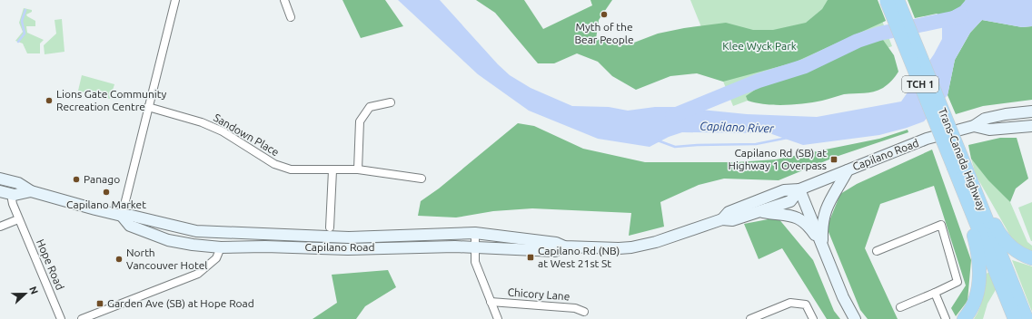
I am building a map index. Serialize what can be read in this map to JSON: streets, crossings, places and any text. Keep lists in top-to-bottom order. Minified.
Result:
{"streets":{"highway":["TCH 1","Trans-Canada Highway"],"main road":["Capilano Road"],"street":["Sandown Place","Hope Road","Chicory Lane"]},"water":["Capilano River"],"parks":["Klee Wyck Park"],"places":{"other":["Myth of the Bear People","Lions Gate Community Recreation Centre","Panago","Capilano Market","North Vancouver Hotel"],"transit":["Capilano Rd (SB) at Highway 1 Overpass","Capilano Rd (NB) at West 21st St","Garden Ave (SB) at Hope Road"]},"north":"right"}
